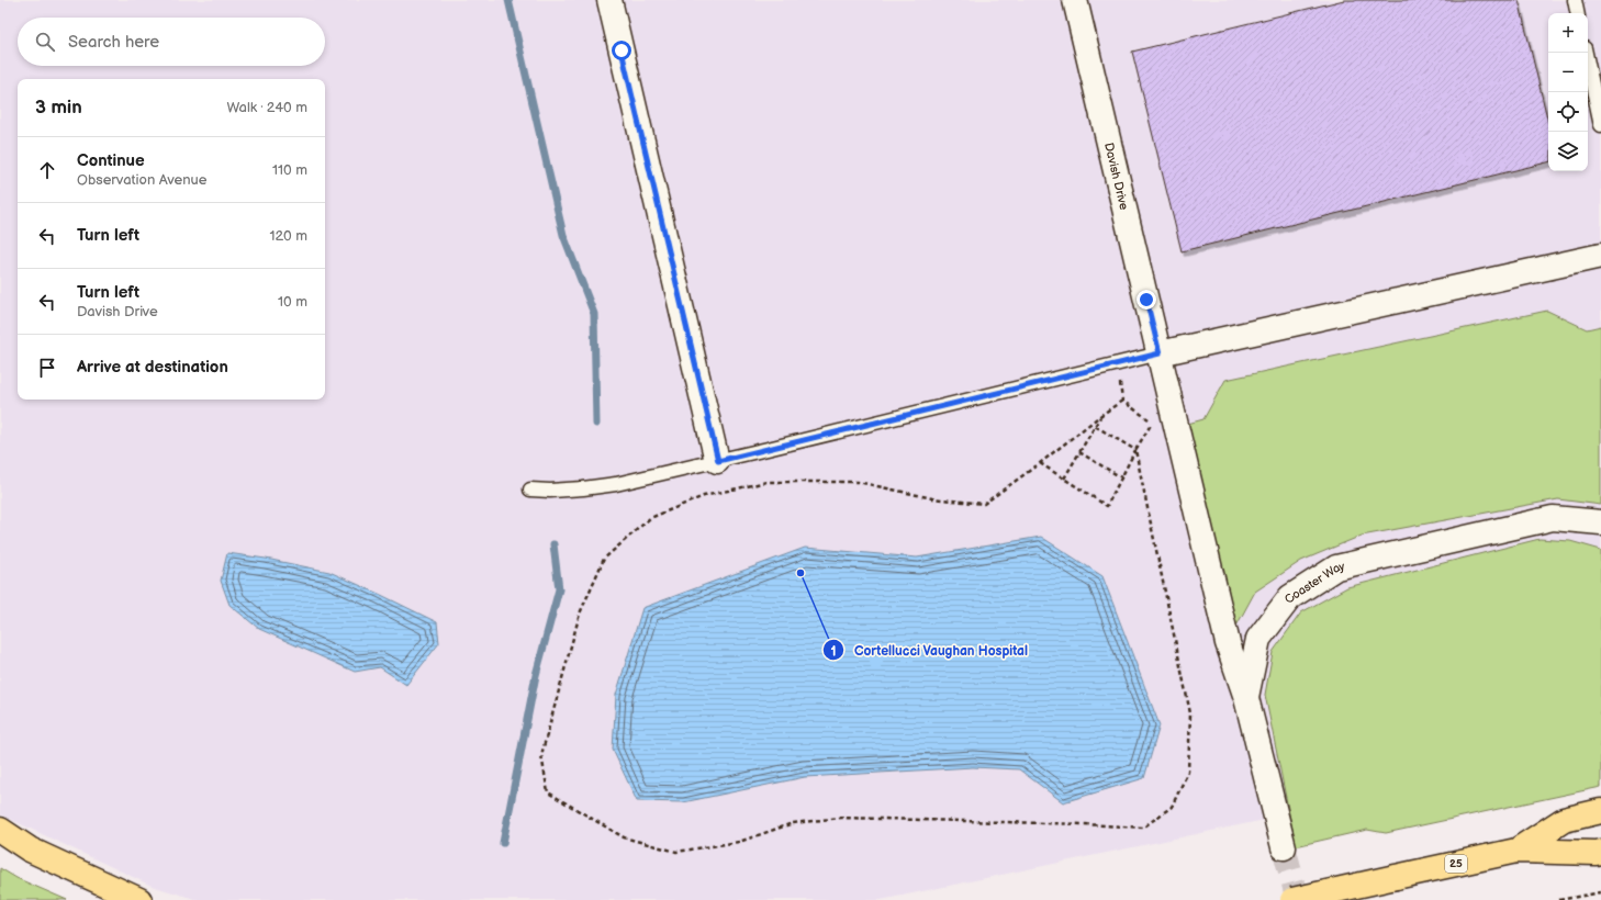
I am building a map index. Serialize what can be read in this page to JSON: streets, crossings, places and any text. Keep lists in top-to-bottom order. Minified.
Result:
{"streets":{"main road":["25"],"street":["Davish Drive","Coaster Way"]},"crossings":[["Davish Drive","Coaster Way"]],"places":["Cortellucci Vaughan Hospital"],"page":{"map_buttons":["+","−"],"search":"Search here","heading":["3 min","Walk · 240 m"],"list":[["Continue","Observation Avenue","110 m"],["Turn left","120 m"],["Turn left","Davish Drive","10 m"],"Arrive at destination"]}}
